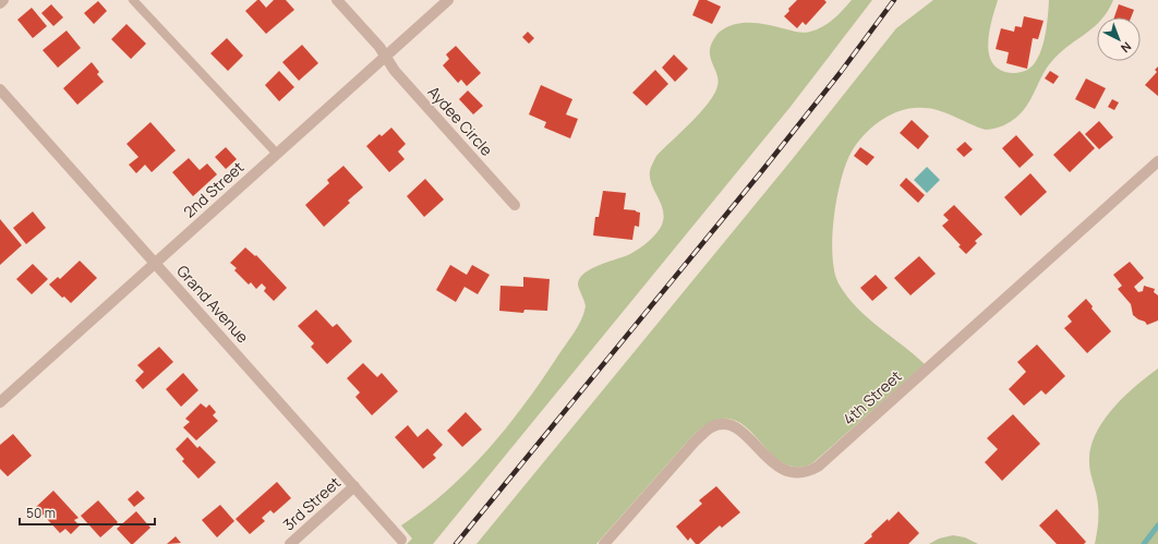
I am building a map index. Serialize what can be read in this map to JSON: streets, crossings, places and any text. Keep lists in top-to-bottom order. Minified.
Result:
{"streets":{"street":["Aydee Circle","2nd Street","Grand Avenue","4th Street","3rd Street"]},"crossings":[["Aydee Circle","2nd Street"],["2nd Street","Grand Avenue"],["Grand Avenue","3rd Street"]],"scale_bar":"50 m","north":"bottom right"}
